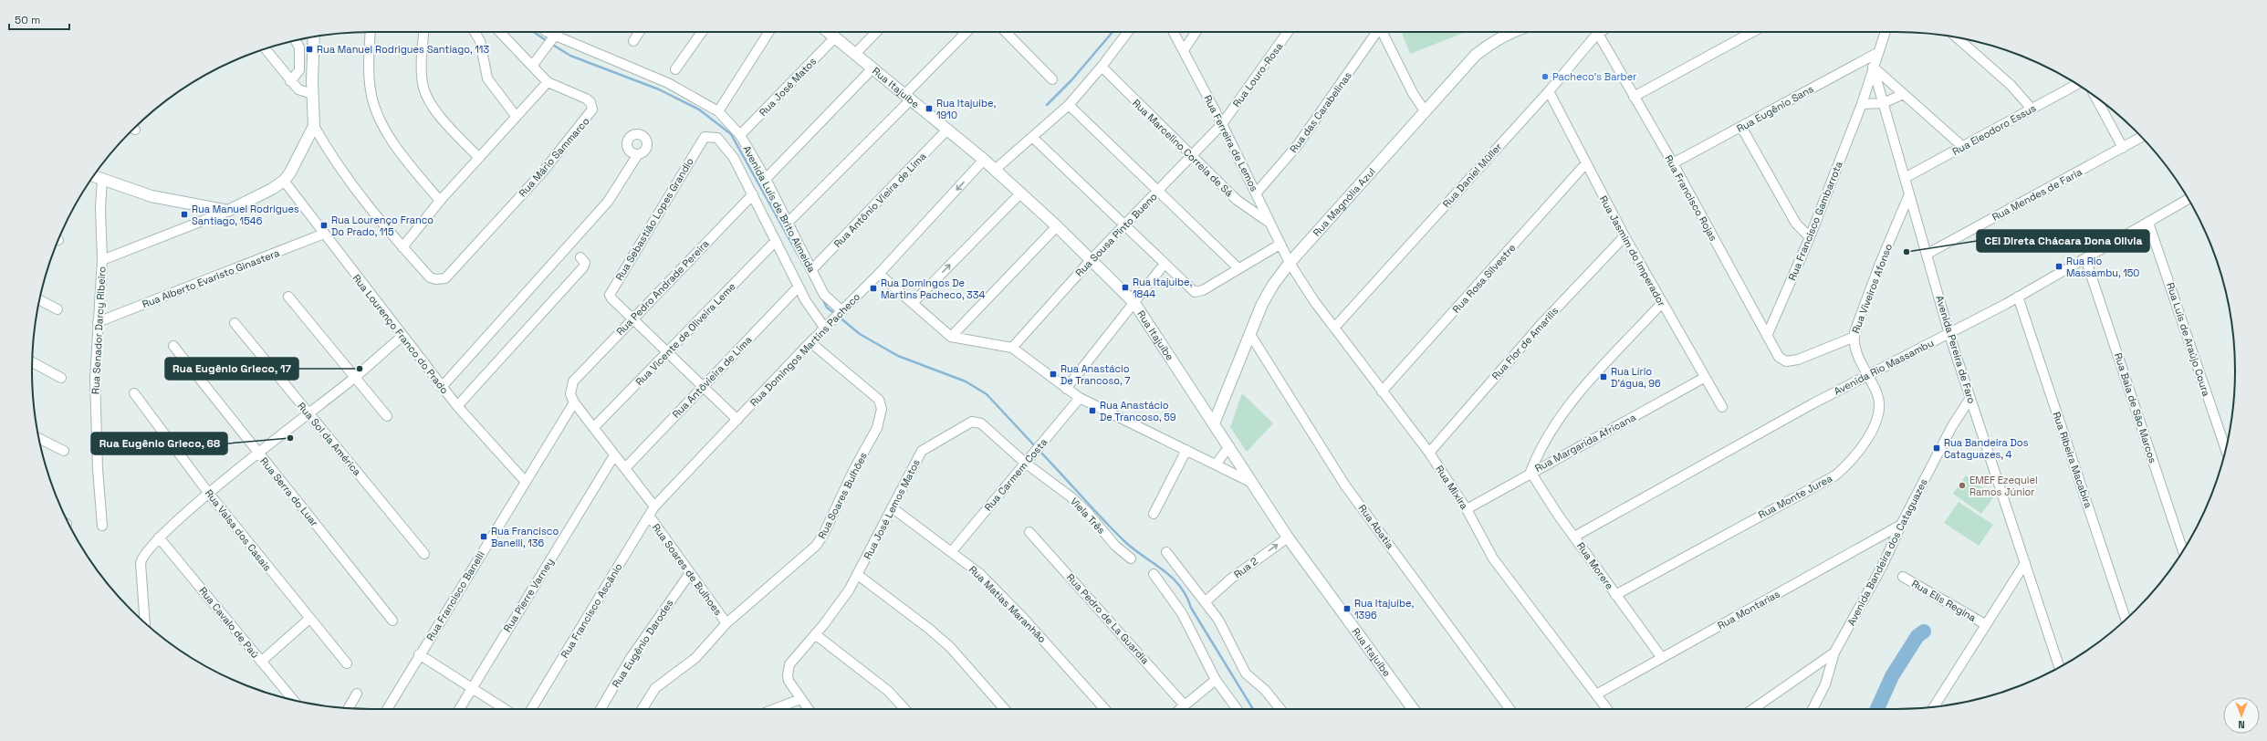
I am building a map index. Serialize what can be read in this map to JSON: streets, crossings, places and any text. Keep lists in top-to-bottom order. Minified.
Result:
{"streets":{"main road":["Rua Itajuíbe","Rua Magnólia Azul"],"street":["Rua Louro-Rosa","Rua José Matos","Rua Eugênio Sans","Rua das Carabelinas","Rua Eleodoro Essus","Rua Ferreira de Lemos","Rua Marcelino Correia de Sá","Rua Mário Sammarco","Rua Daniel Müller","Rua Mendes de Faria","Rua Francisco Rojas","Rua Antônio Vieira de Lima","Avenida Luís de Brito Almeida","Rua Sebastião Lopes Grandio","Rua Francisco Gambarrota","Rua Sousa Pinto Bueno","Rua Jasmim do Imperador","Rua Alberto Evaristo Ginastera","Rua Rosa Silvestre","Rua Pedro Andrade Pereira","Rua Viveiros Afonso","Rua Senador Darcy Ribeiro","Rua Lourenço Franco do Prado","Rua Vicente de Oliveira Leme","Rua Luis de Araújo Coura","Rua Flor de Amarilis","Rua Domingos Martins Pacheco","Avenida Pereira de Faro","Avenida Rio Massambu","Rua Antôvieira de Lima","Rua Baia de São Marcos","Rua Sol da América","Rua Margarida Africana","Rua Ribeira Macabira","Rua Carmem Costa","Rua Mixira","Rua Serra do Luar","Rua Soares Bulhões","Rua Monte Jurea","Rua José Lemos Matos","Viela Três","Rua Abatia","Rua Valsa dos Casais","Avenida Bandeira dos Cataguazes","Rua Morere","Rua 2","Rua Soares de Bulhoes","Rua Pierre Varney","Rua Francisco Banelli","Rua Elis Regina","Rua Matias Maranhão","Rua Montarias","Rua Francisco Ascânio","Rua Pedro de La Guardia","Rua Cavalo de Paú","Rua Eugênio Darodes"]},"crossings":[["Rua Louro-Rosa","Rua Ferreira de Lemos"],["Rua Louro-Rosa","Rua Sousa Pinto Bueno"],["Rua José Matos","Rua Itajuíbe"],["Rua José Matos","Avenida Luís de Brito Almeida"],["Rua Itajuíbe","Rua Antônio Vieira de Lima"],["Rua Itajuíbe","Rua Magnólia Azul"],["Rua Itajuíbe","Rua Sousa Pinto Bueno"],["Rua Itajuíbe","Rua Domingos Martins Pacheco"],["Rua Itajuíbe","Rua 2"],["Rua Eugênio Sans","Rua Francisco Rojas"],["Rua das Carabelinas","Rua Ferreira de Lemos"],["Rua Eleodoro Essus","Avenida Pereira de Faro"],["Rua Ferreira de Lemos","Rua Marcelino Correia de Sá"],["Rua Ferreira de Lemos","Rua Magnólia Azul"],["Rua Ferreira de Lemos","Rua Sousa Pinto Bueno"],["Rua Ferreira de Lemos","Rua Mixira"],["Rua Marcelino Correia de Sá","Rua Sousa Pinto Bueno"],["Rua Daniel Müller","Rua Jasmim do Imperador"],["Rua Daniel Müller","Rua Mixira"],["Rua Mendes de Faria","Avenida Pereira de Faro"],["Rua Francisco Rojas","Rua Francisco Gambarrota"],["Rua Francisco Rojas","Rua Viveiros Afonso"],["Rua Antônio Vieira de Lima","Avenida Luís de Brito Almeida"],["Rua Magnólia Azul","Rua Mixira"],["Rua Magnólia Azul","Rua Abatia"],["Avenida Luís de Brito Almeida","Rua Sebastião Lopes Grandio"],["Avenida Luís de Brito Almeida","Rua Pedro Andrade Pereira"],["Avenida Luís de Brito Almeida","Rua Vicente de Oliveira Leme"],["Avenida Luís de Brito Almeida","Rua Domingos Martins Pacheco"],["Avenida Luís de Brito Almeida","Rua Antôvieira de Lima"],["Rua Sebastião Lopes Grandio","Rua Pedro Andrade Pereira"],["Rua Francisco Gambarrota","Avenida Pereira de Faro"],["Rua Jasmim do Imperador","Rua Rosa Silvestre"],["Rua Jasmim do Imperador","Rua Flor de Amarilis"],["Rua Jasmim do Imperador","Rua Margarida Africana"],["Rua Alberto Evaristo Ginastera","Rua Senador Darcy Ribeiro"],["Rua Alberto Evaristo Ginastera","Rua Lourenço Franco do Prado"],["Rua Rosa Silvestre","Rua Mixira"],["Rua Pedro Andrade Pereira","Rua Francisco Banelli"],["Rua Viveiros Afonso","Avenida Pereira de Faro"],["Rua Viveiros Afonso","Rua Monte Jurea"],["Rua Lourenço Franco do Prado","Rua Francisco Banelli"],["Rua Luis de Araújo Coura","Avenida Rio Massambu"],["Rua Flor de Amarilis","Rua Mixira"],["Rua Domingos Martins Pacheco","Rua Soares Bulhões"],["Rua Domingos Martins Pacheco","Rua Francisco Ascânio"],["Avenida Pereira de Faro","Avenida Rio Massambu"],["Avenida Pereira de Faro","Avenida Bandeira dos Cataguazes"],["Avenida Rio Massambu","Rua Baia de São Marcos"],["Avenida Rio Massambu","Rua Ribeira Macabira"],["Avenida Rio Massambu","Rua Monte Jurea"],["Avenida Rio Massambu","Rua Morere"],["Rua Margarida Africana","Rua Mixira"],["Rua Margarida Africana","Rua Morere"],["Rua Carmem Costa","Rua José Lemos Matos"],["Rua Carmem Costa","Viela Três"],["Rua Carmem Costa","Rua Matias Maranhão"],["Rua Mixira","Rua Montarias"],["Rua Soares Bulhões","Rua Soares de Bulhoes"],["Rua Monte Jurea","Rua Morere"],["Rua José Lemos Matos","Viela Três"],["Rua José Lemos Matos","Rua Matias Maranhão"],["Avenida Bandeira dos Cataguazes","Rua Montarias"],["Rua Morere","Rua Montarias"],["Rua Soares de Bulhoes","Rua Francisco Ascânio"],["Rua Soares de Bulhoes","Rua Eugênio Darodes"]],"one_way":["Rua 2"],"places":{"transit":["Rua Manuel Rodrigues Santiago, 113","Rua Itajuibe, 1910","Rua Manuel Rodrigues Santiago, 1546","Rua Lourenço Franco Do Prado, 115","Rua Rio Massambu, 150","Rua Itajuibe, 1844","Rua Domingos De Martins Pacheco, 334","Rua Anastácio De Trancoso, 7","Rua Lírio D'água, 96","Rua Anastácio De Trancoso, 59","Rua Bandeira Dos Cataguazes, 4","Rua Francisco Banelli, 136","Rua Itajuibe, 1396"],"other":["Pacheco’s Barber","CEI Direta Chácara Dona Olivia","Rua Eugênio Grieco, 17","Rua Eugênio Grieco, 68","EMEF Ezequiel Ramos Júnior"]},"scale_bar":"50 m","north":"bottom"}
